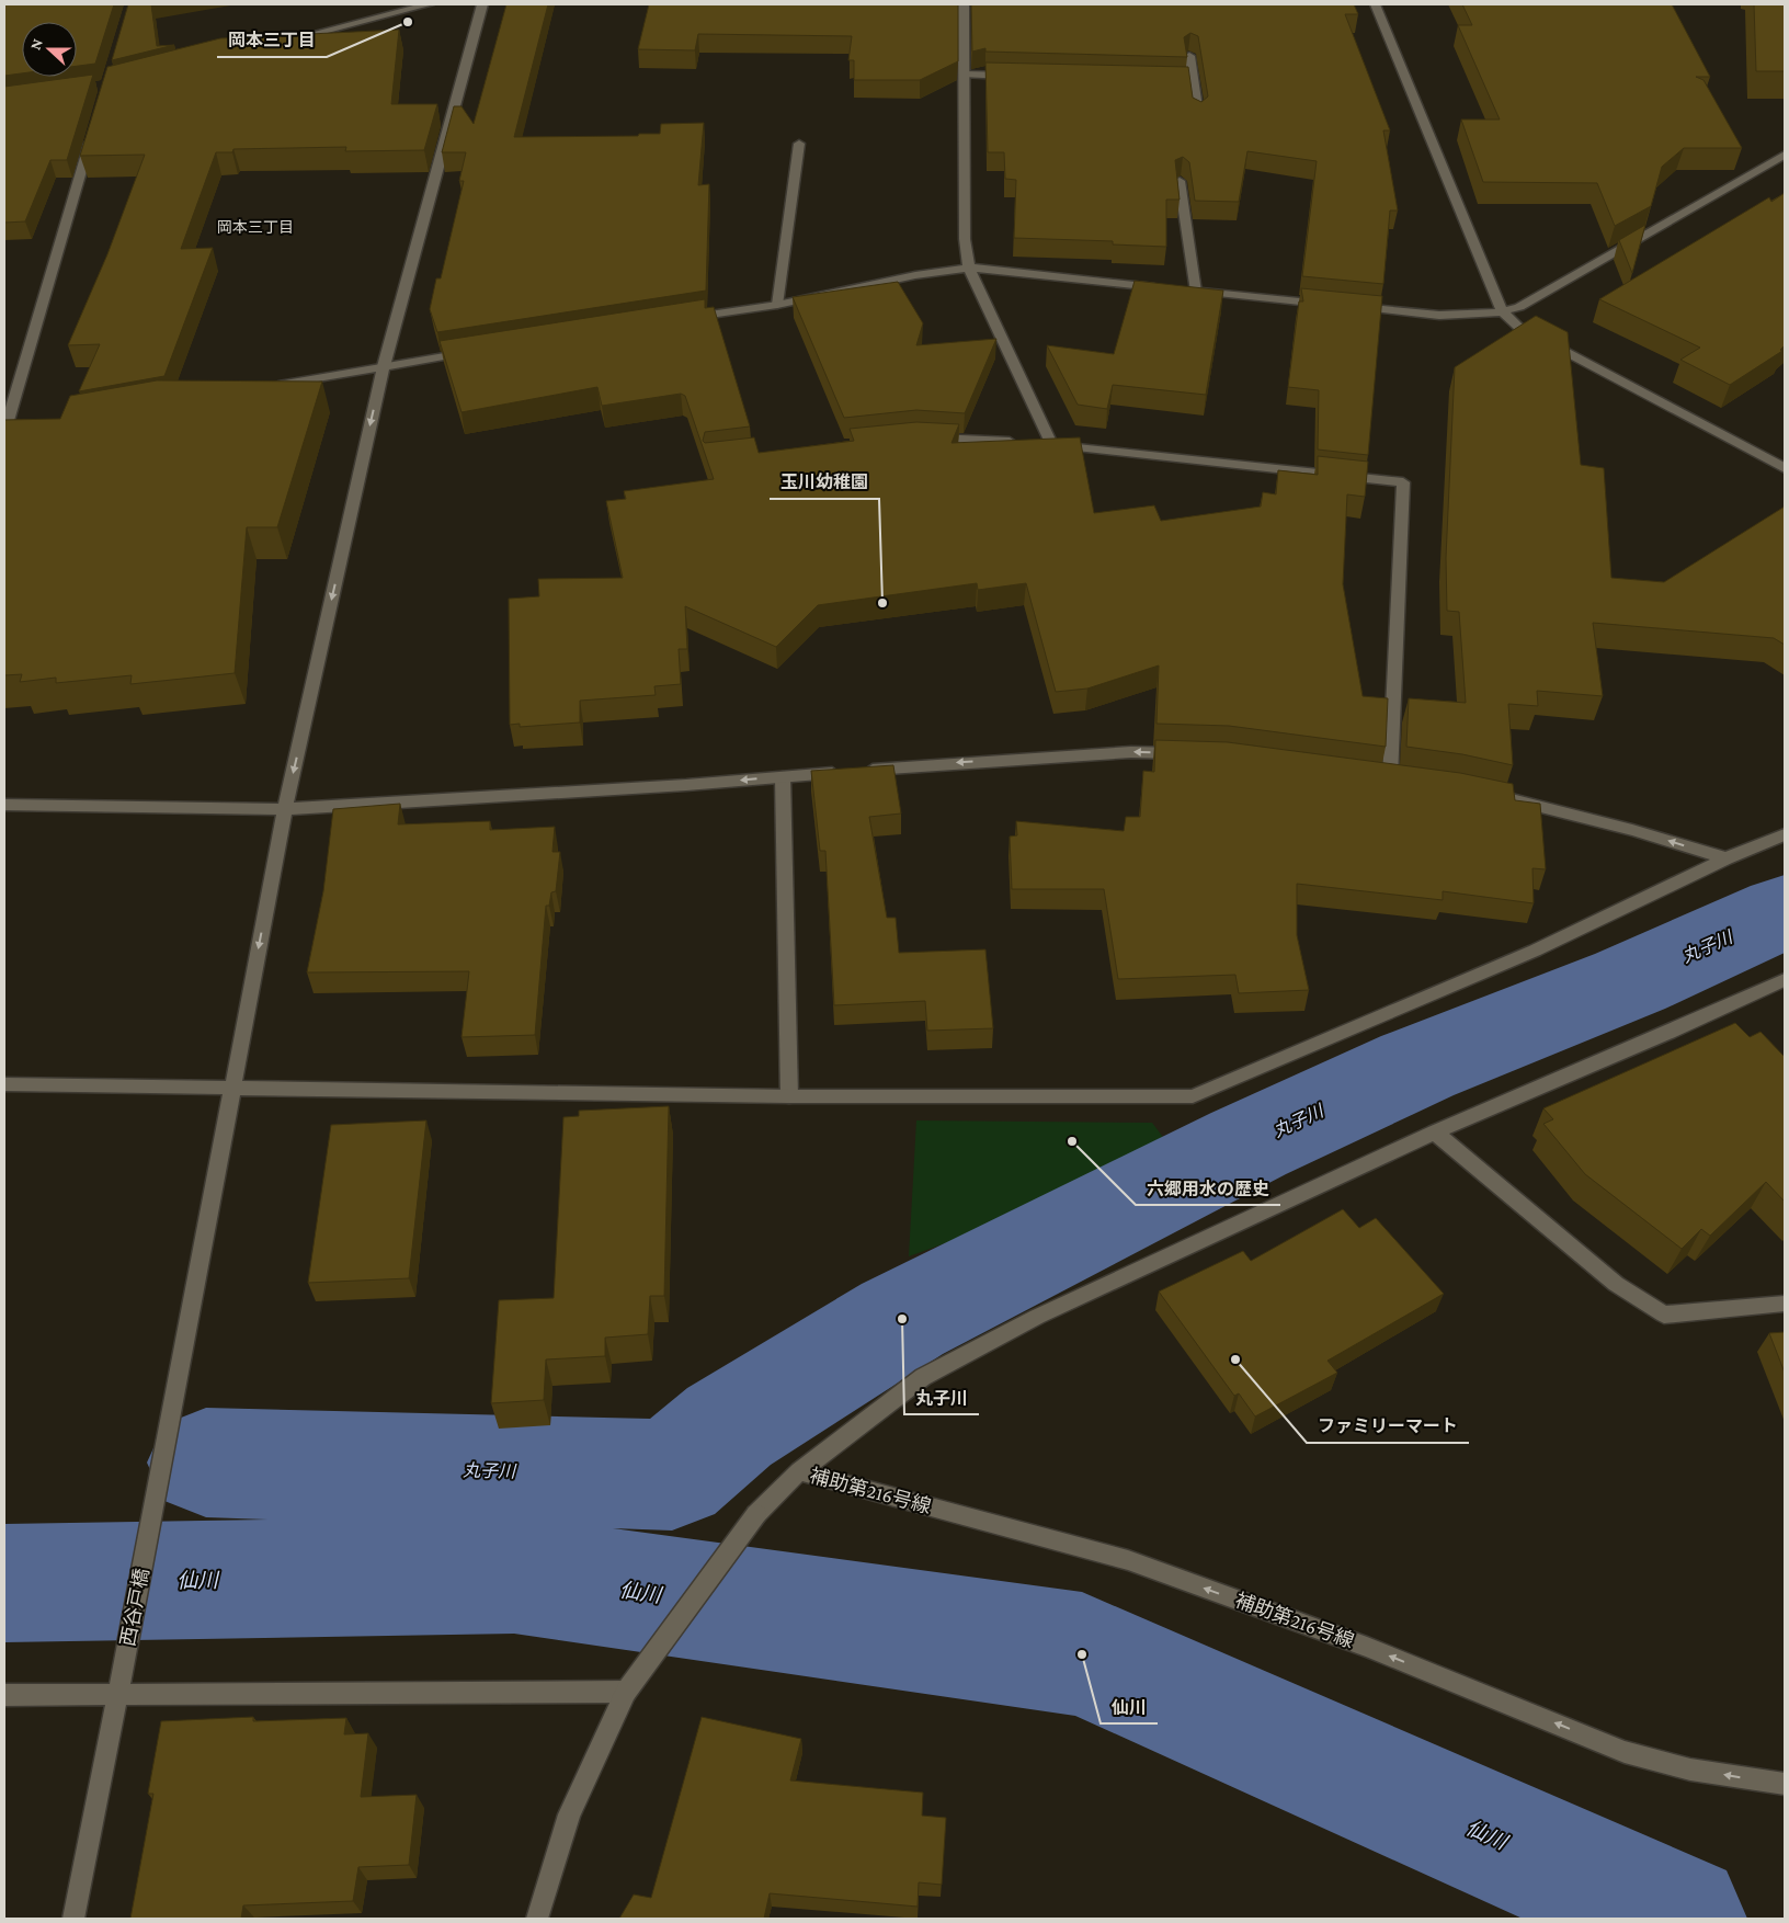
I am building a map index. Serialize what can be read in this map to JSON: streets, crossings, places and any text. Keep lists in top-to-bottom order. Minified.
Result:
{"streets":{"street":["補助第216号線","西谷戸橋"]},"one_way":["補助第216号線","西谷戸橋"],"districts":["岡本三丁目"],"water":["丸子川","仙川"],"places":["岡本三丁目","玉川幼稚園","六郷用水の歴史","丸子川","ファミリーマート","仙川"],"north":"left"}
